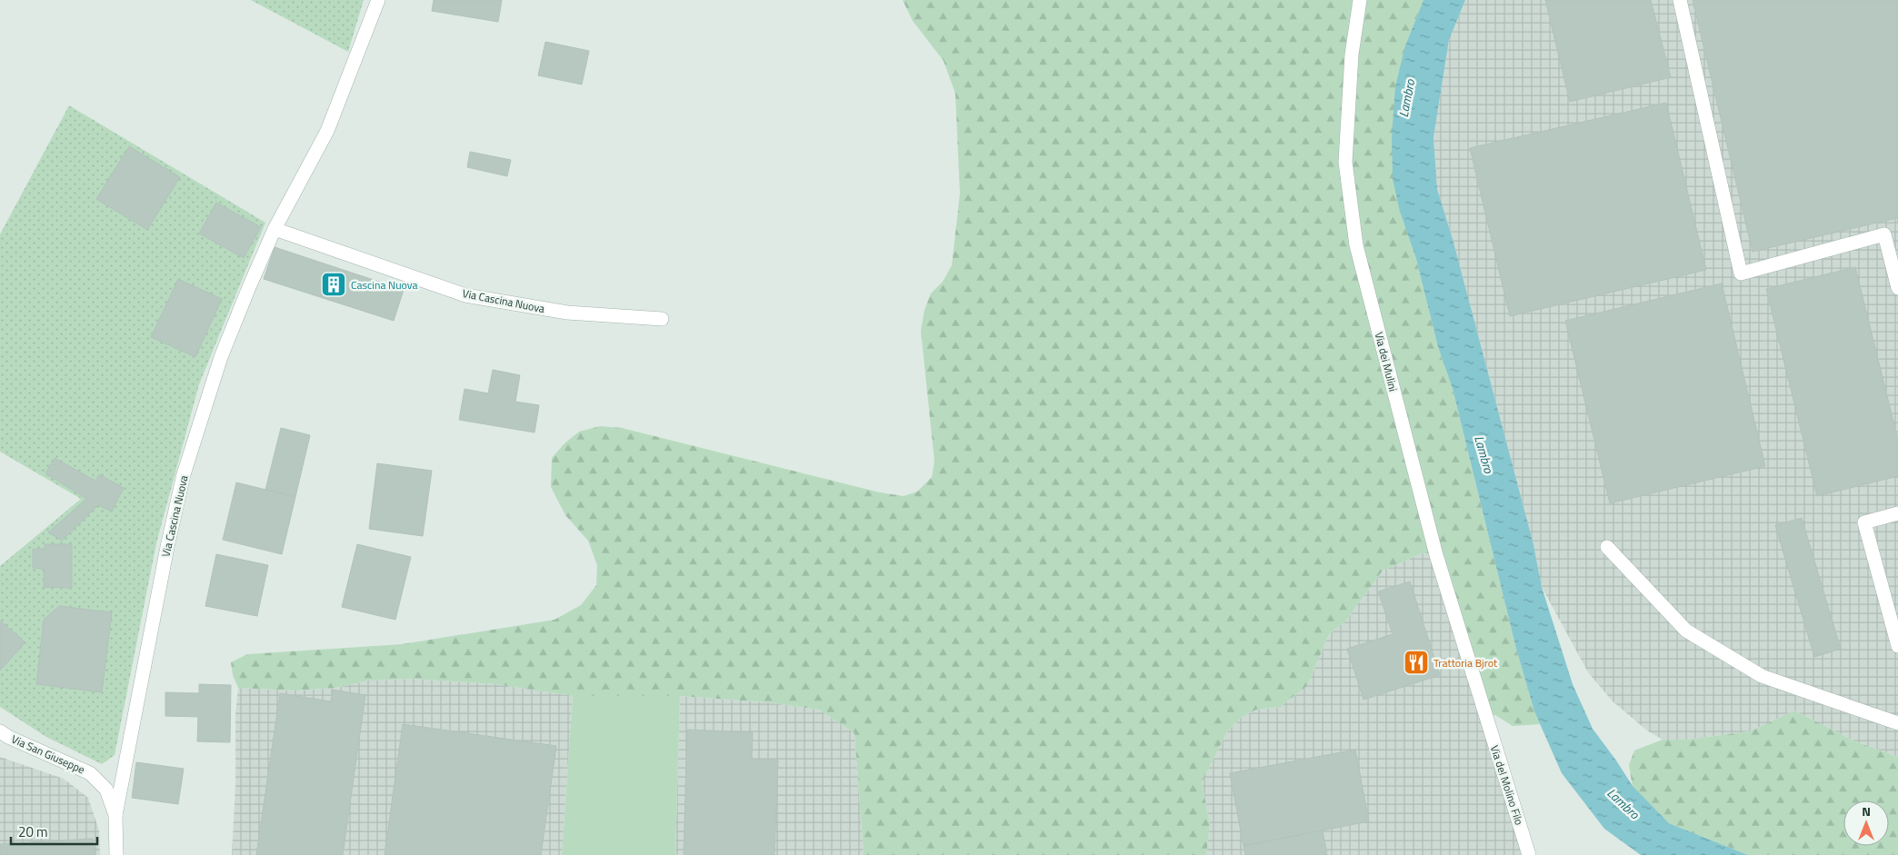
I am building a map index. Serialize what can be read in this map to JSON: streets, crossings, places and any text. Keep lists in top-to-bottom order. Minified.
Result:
{"streets":{"street":["Via Cascina Nuova","Via dei Mulini","Via San Giuseppe","Via del Molino Filo"]},"crossings":[["Via Cascina Nuova","Via San Giuseppe"],["Via dei Mulini","Via del Molino Filo"]],"water":["Lambro"],"places":{"building":["Cascina Nuova"],"restaurant":["Trattoria Bjrot"]},"scale_bar":"20 m","north":"top"}
